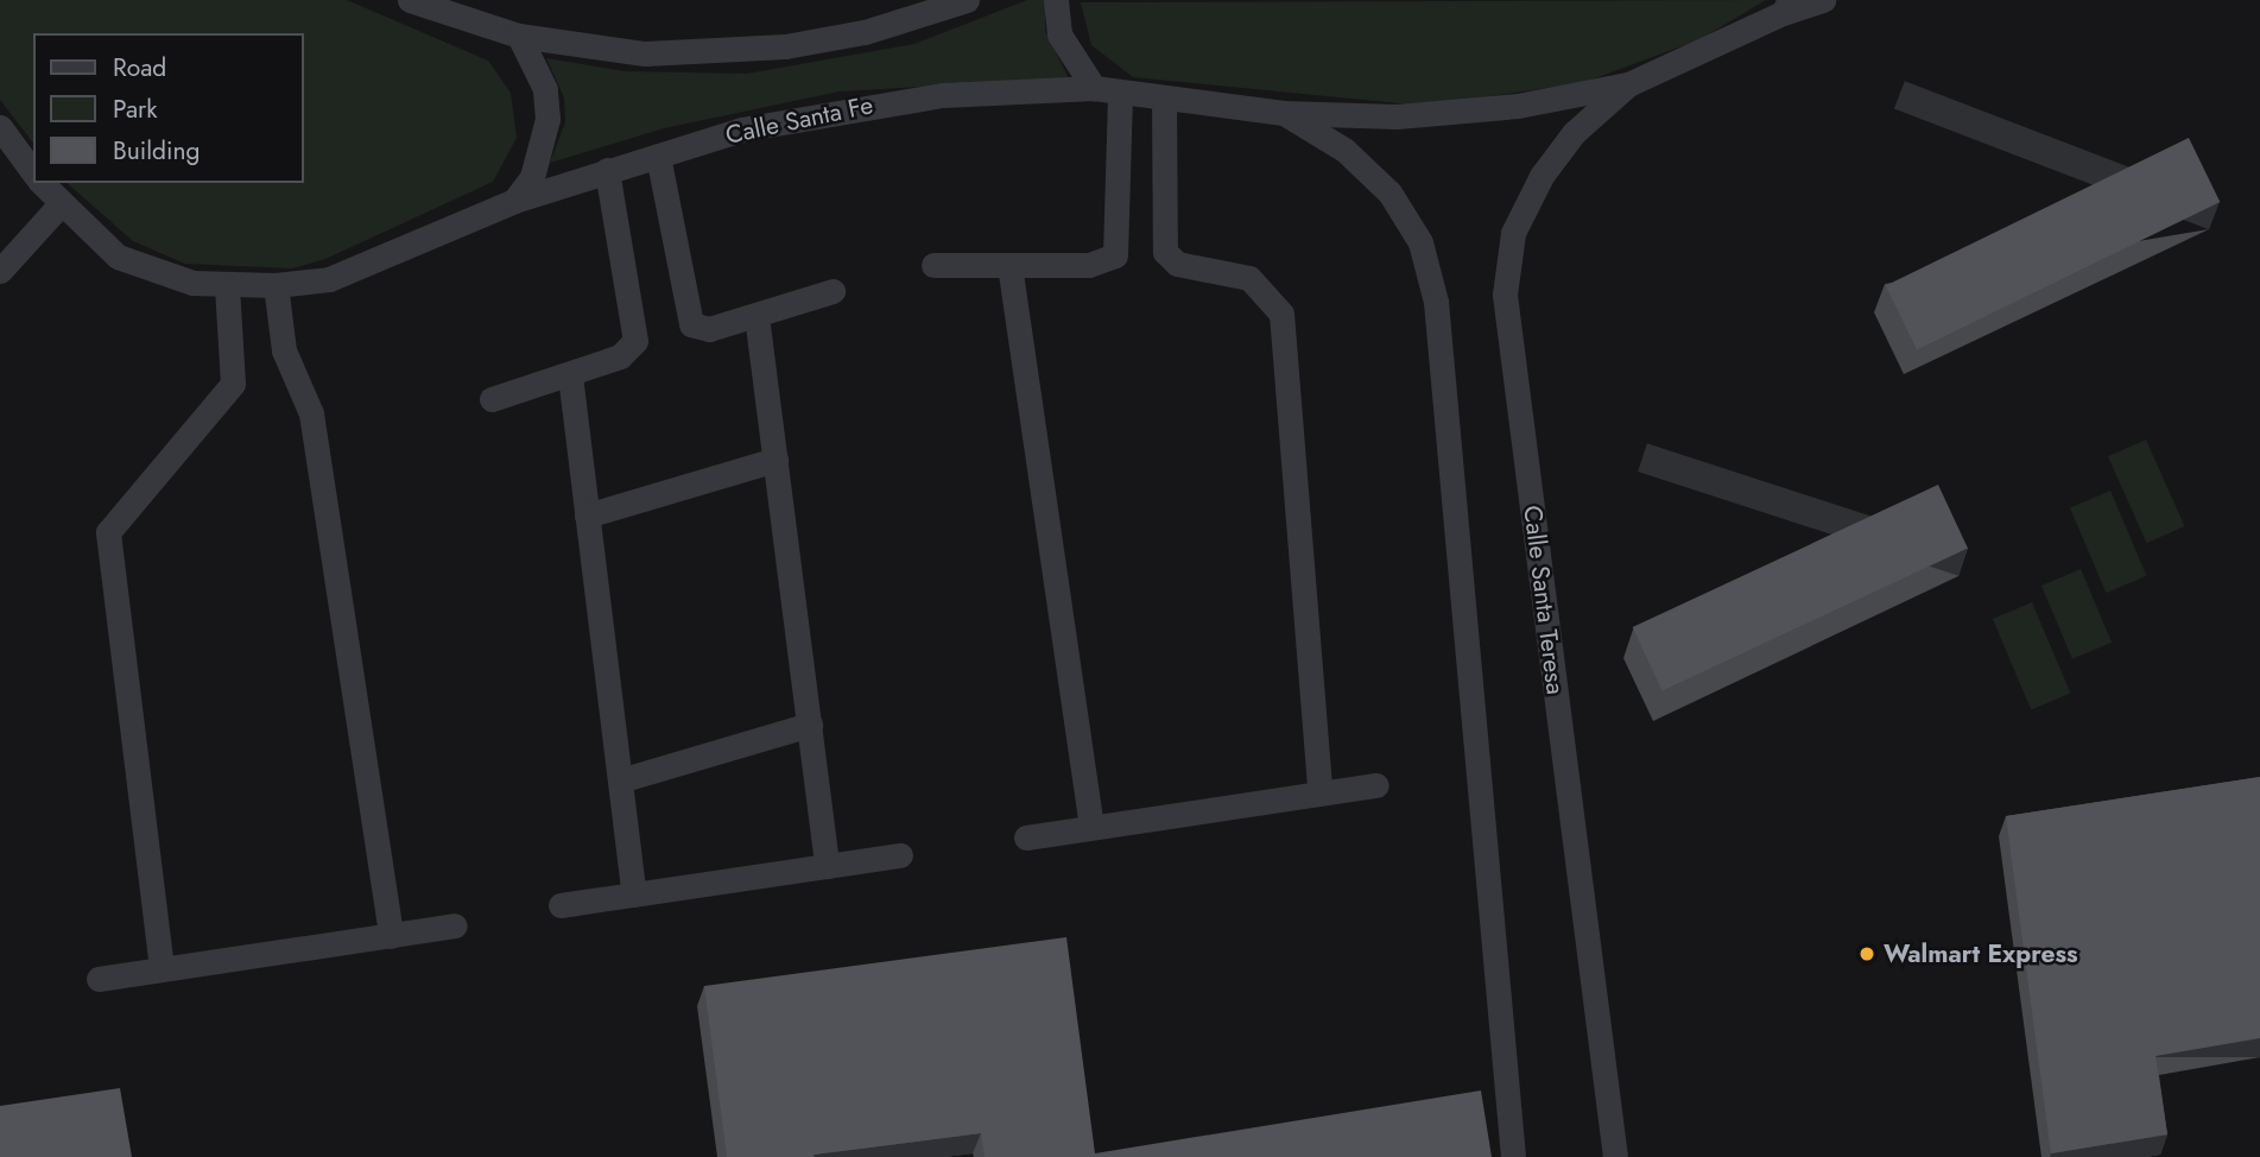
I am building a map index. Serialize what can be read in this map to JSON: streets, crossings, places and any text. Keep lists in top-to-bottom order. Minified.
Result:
{"streets":{"street":["Calle Santa Fe","Calle Santa Teresa"]},"crossings":[["Calle Santa Fe","Calle Santa Teresa"]],"places":["Walmart Express"],"legend":["Road","Park","Building"]}
